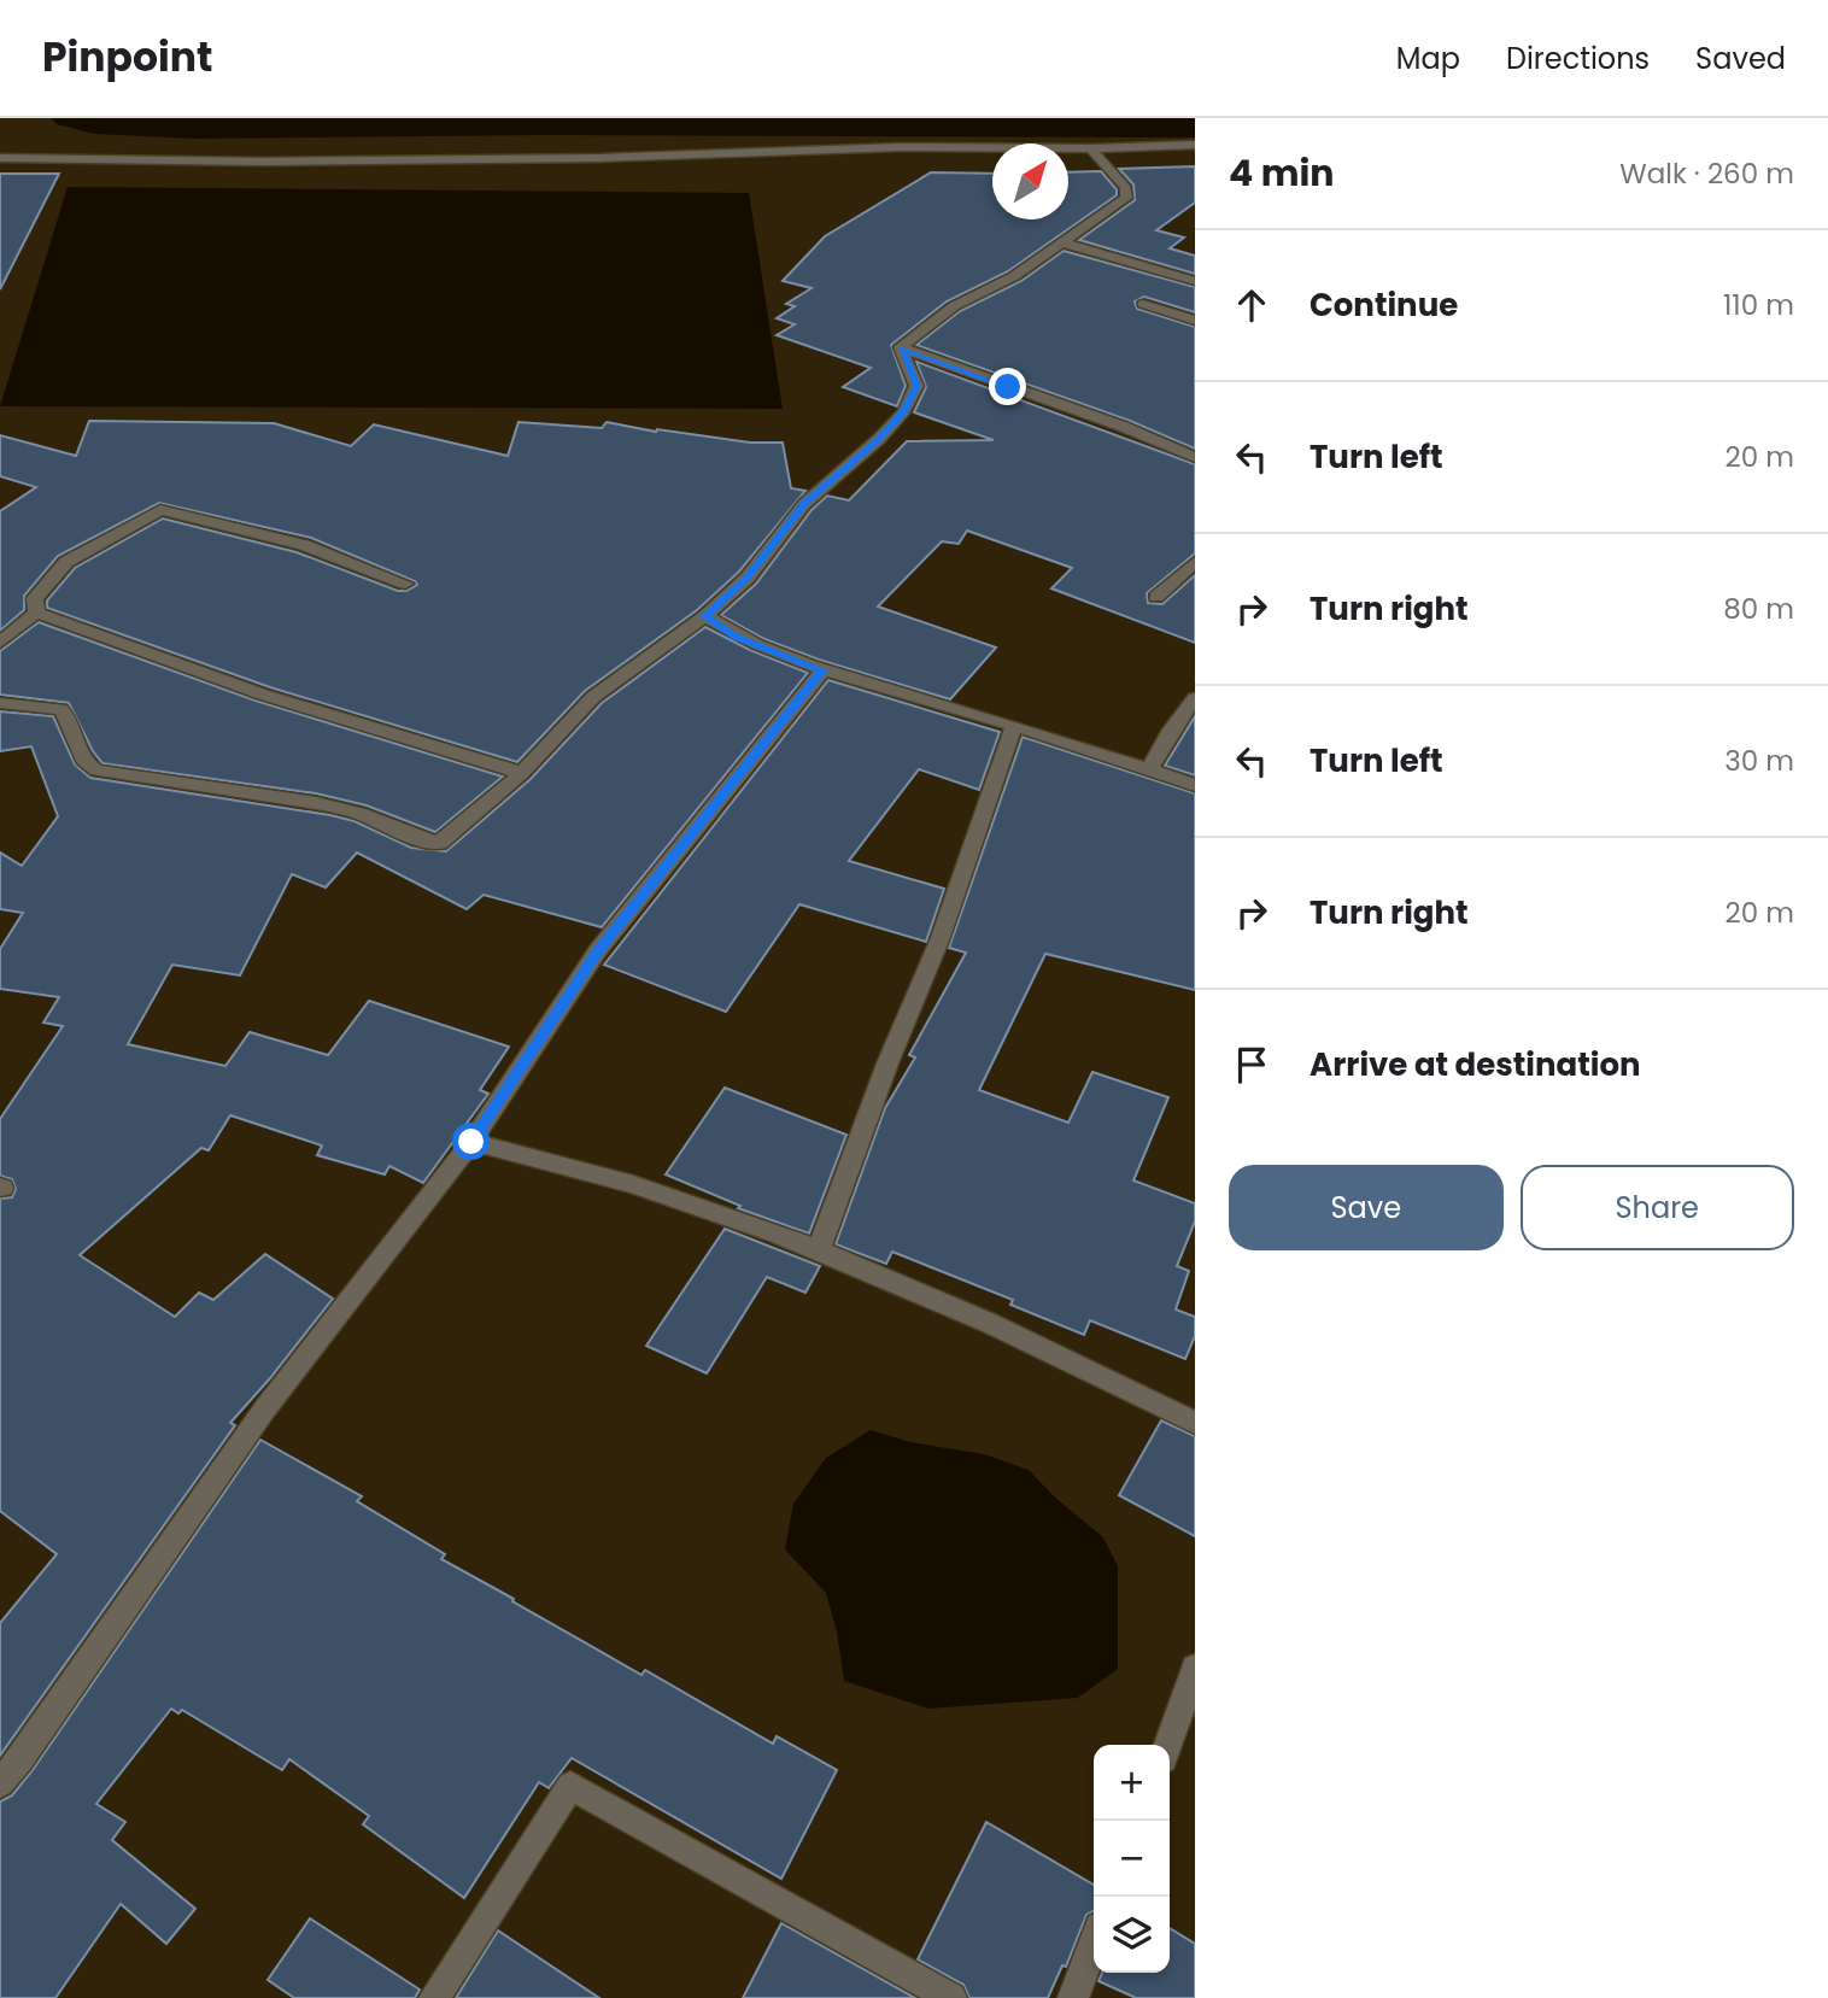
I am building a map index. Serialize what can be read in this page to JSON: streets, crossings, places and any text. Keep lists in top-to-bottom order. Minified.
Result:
{"north":"top right","page":{"header":"Pinpoint","nav":["Map","Directions","Saved"],"heading":["4 min","Walk · 260 m"],"list":[["Continue","110 m"],["Turn left","20 m"],["Turn right","80 m"],["Turn left","30 m"],["Turn right","20 m"],"Arrive at destination"],"buttons":["Save","Share"],"map_buttons":["+","−"]}}
